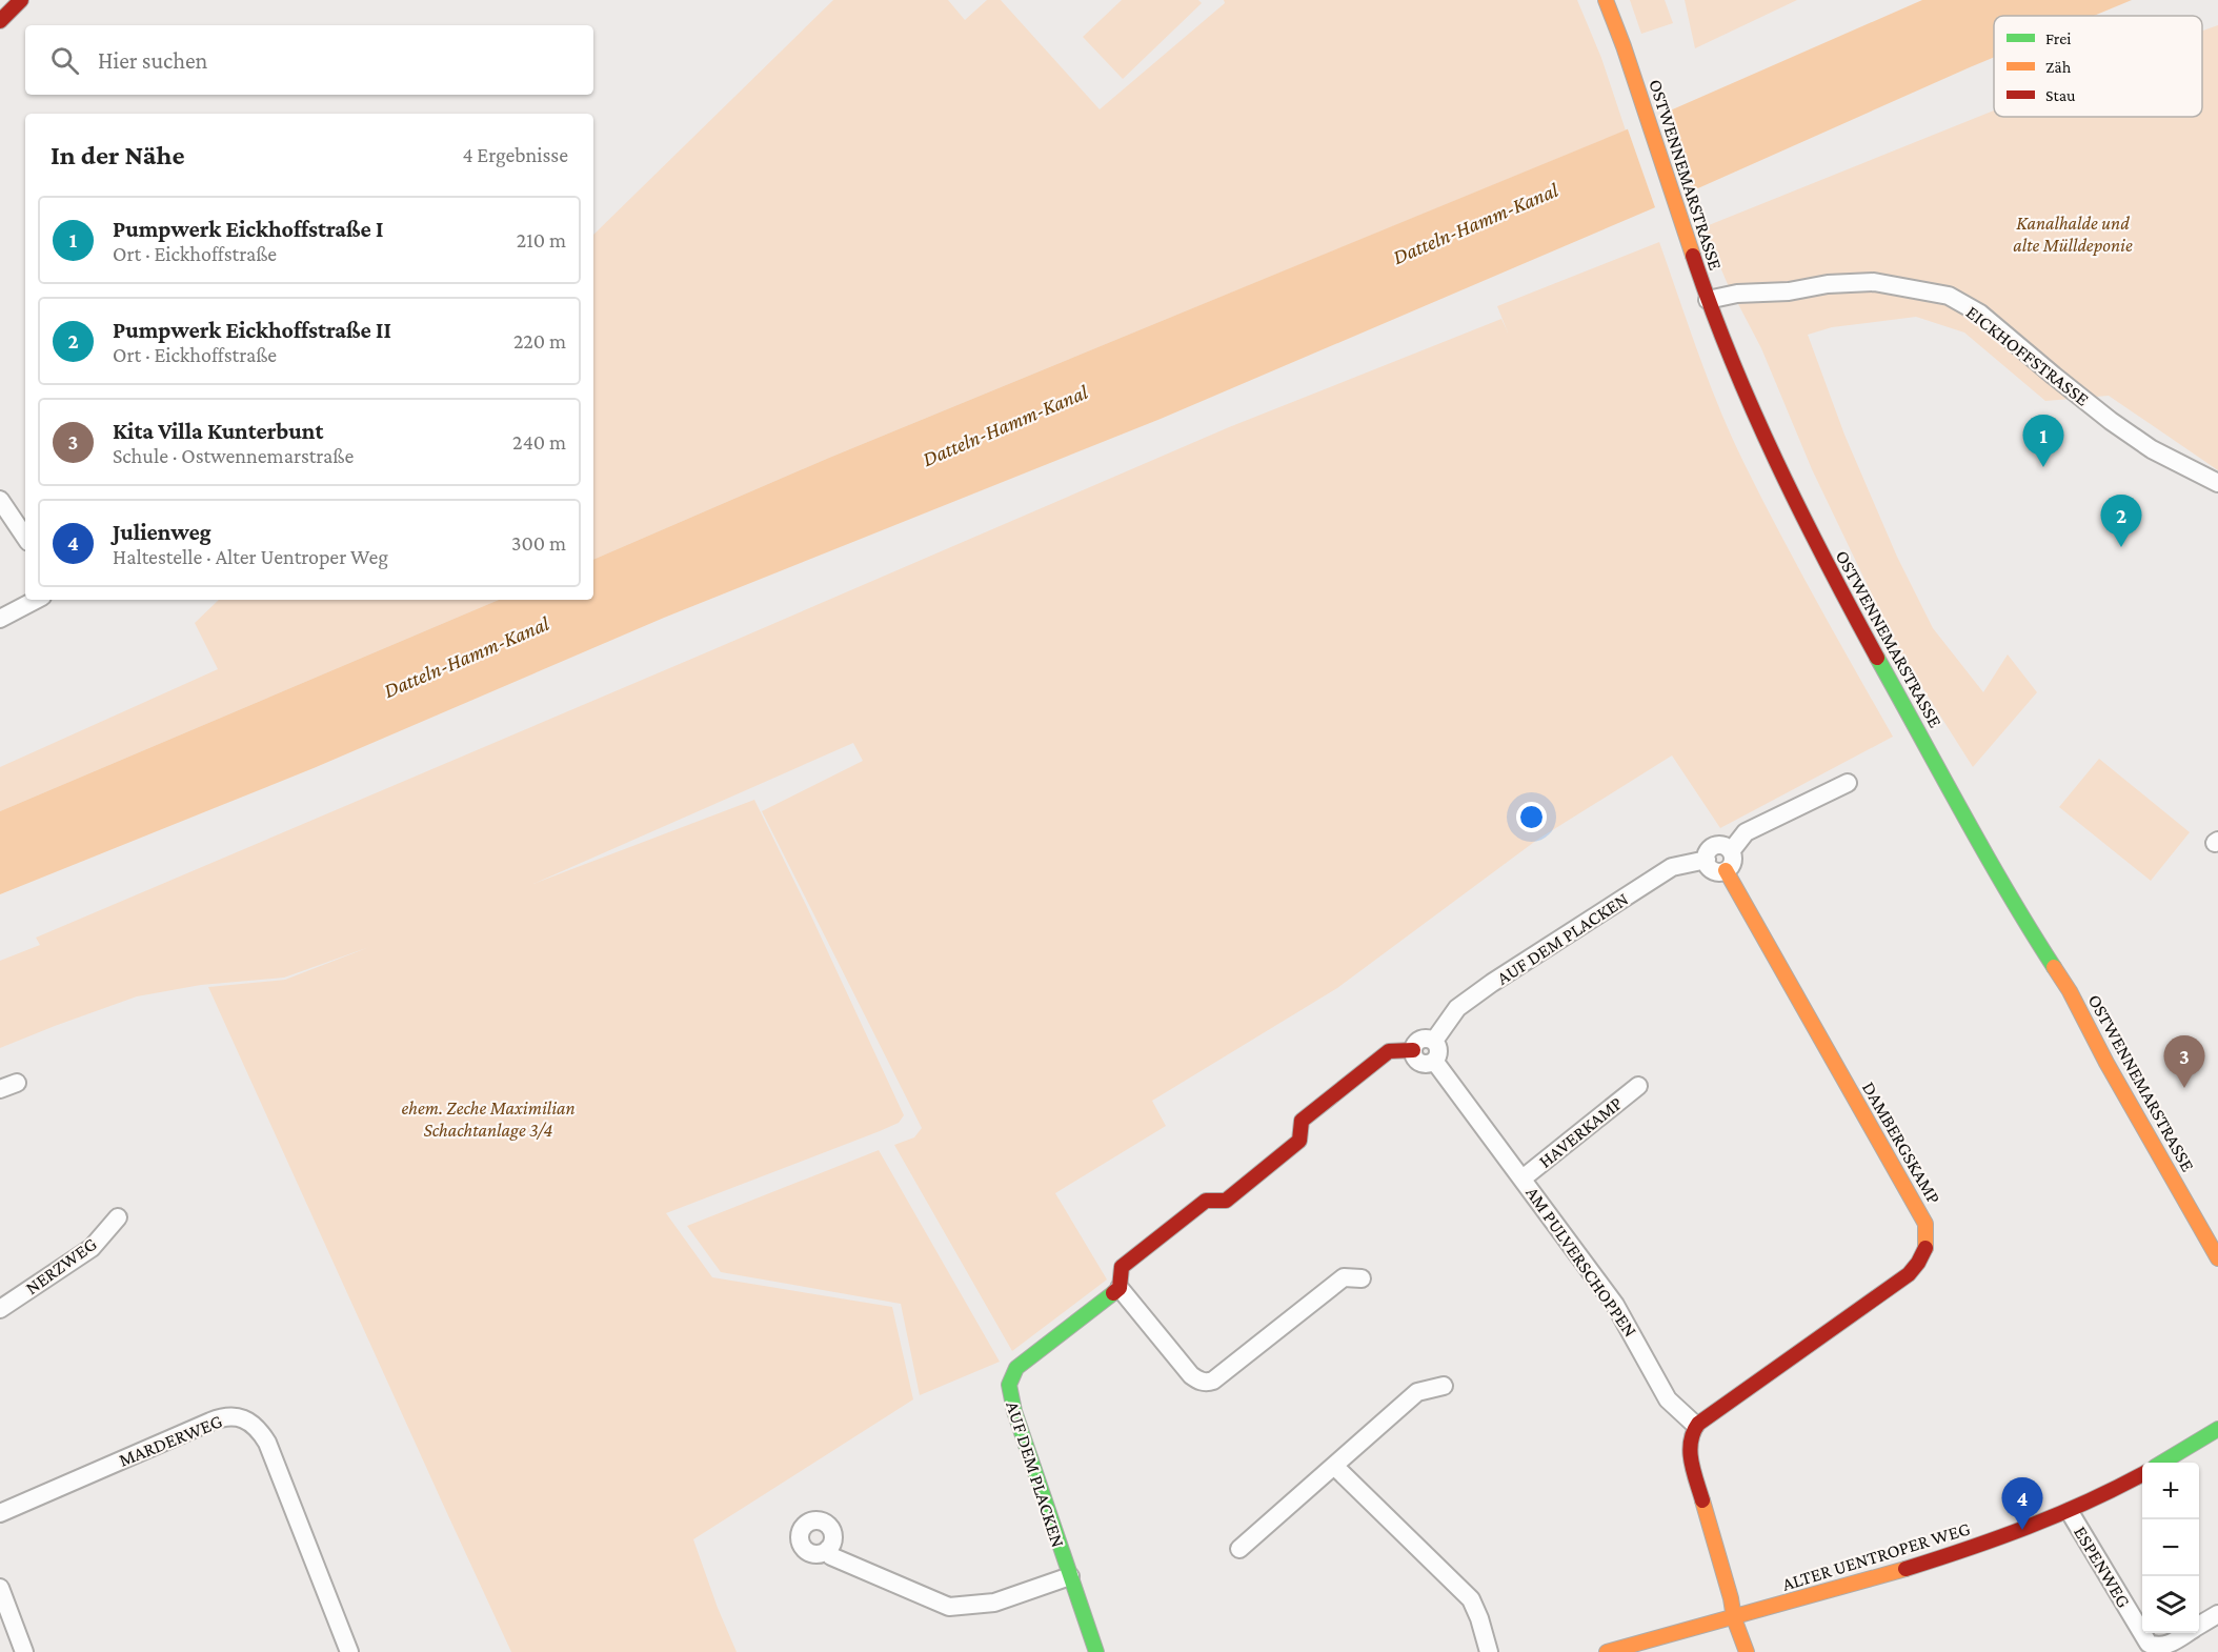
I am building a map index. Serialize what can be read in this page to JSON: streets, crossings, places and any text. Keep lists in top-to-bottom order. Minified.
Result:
{"streets":{"street":["OSTWENNEMARSTRASSE","EICKHOFFSTRASSE","AUF DEM PLACKEN","HAVERKAMP","DAMBERGSKAMP","AM PULVERSCHOPPEN","NERZWEG","MARDERWEG","ALTER UENTROPER WEG","ESPENWEG"]},"crossings":[["OSTWENNEMARSTRASSE","EICKHOFFSTRASSE"],["AUF DEM PLACKEN","DAMBERGSKAMP"],["AUF DEM PLACKEN","AM PULVERSCHOPPEN"],["HAVERKAMP","AM PULVERSCHOPPEN"],["DAMBERGSKAMP","AM PULVERSCHOPPEN"],["ALTER UENTROPER WEG","ESPENWEG"]],"water":["Datteln-Hamm-Kanal"],"parks":["Kanalhalde und alte Mülldeponie","ehem. Zeche Maximilian Schachtanlage 3/4"],"legend":["Frei","Zäh","Stau"],"page":{"search":"Hier suchen","heading":["In der Nähe","4 Ergebnisse"],"list":[{"mark":"1","name":"Pumpwerk Eickhoffstraße I","note":"Ort · Eickhoffstraße","value":"210 m"},{"mark":"2","name":"Pumpwerk Eickhoffstraße II","note":"Ort · Eickhoffstraße","value":"220 m"},{"mark":"3","name":"Kita Villa Kunterbunt","note":"Schule · Ostwennemarstraße","value":"240 m"},{"mark":"4","name":"Julienweg","note":"Haltestelle · Alter Uentroper Weg","value":"300 m"}],"pins":["1","2","3","4"],"map_buttons":["+","−"]}}
